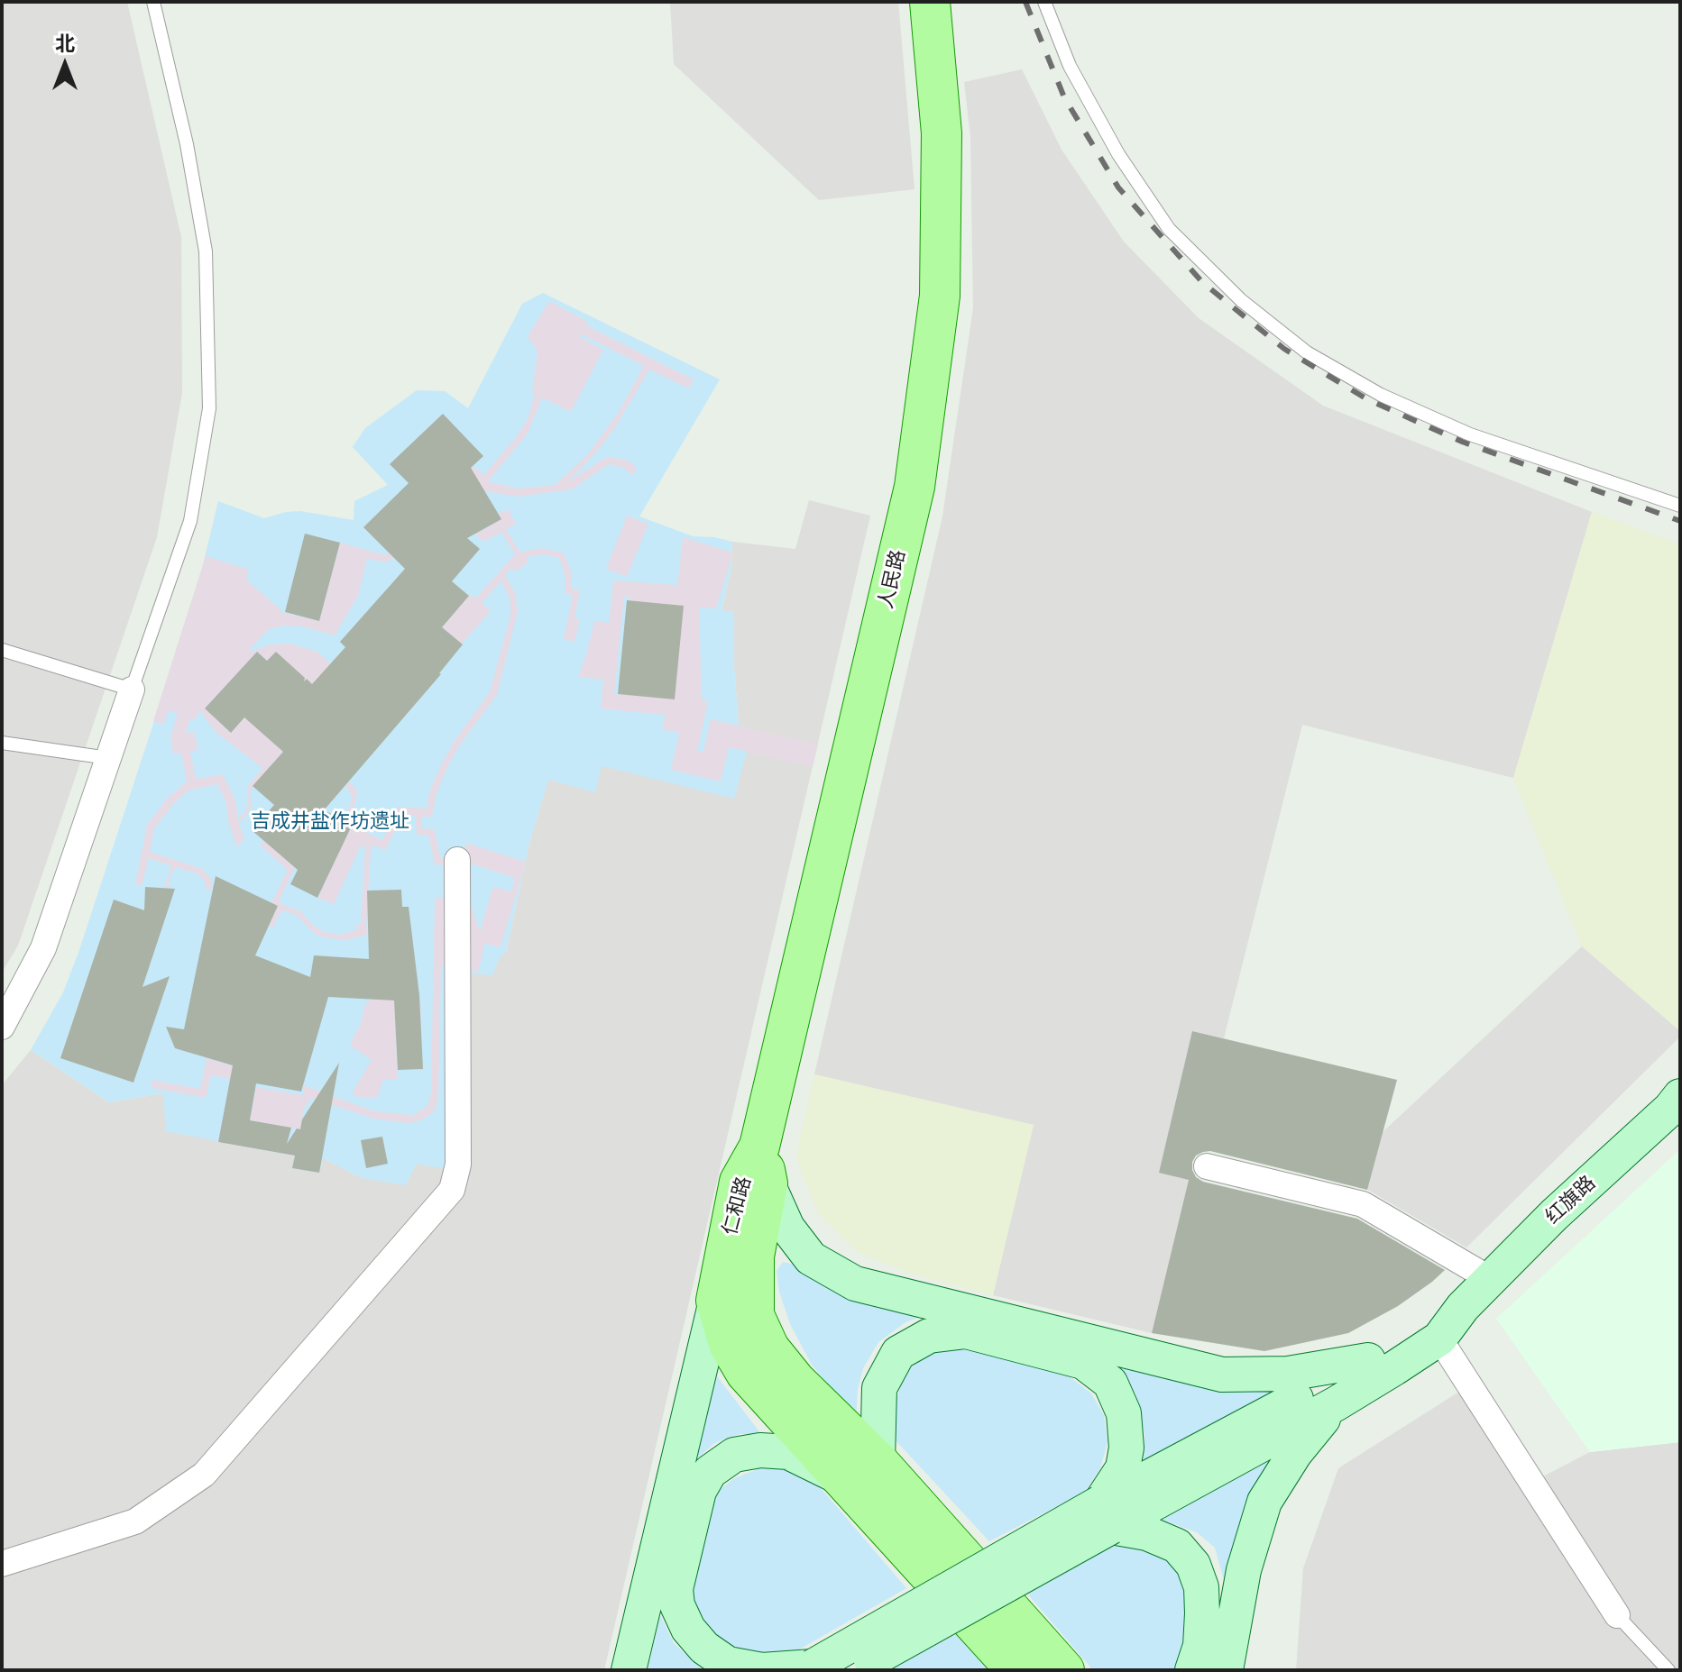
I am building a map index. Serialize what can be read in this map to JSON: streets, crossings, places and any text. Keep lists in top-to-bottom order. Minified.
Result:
{"streets":{"main road":["人民路","红旗路","仁和路"]},"crossings":[["人民路","仁和路"]],"parks":["吉成井盐作坊遗址"],"north":"top"}
